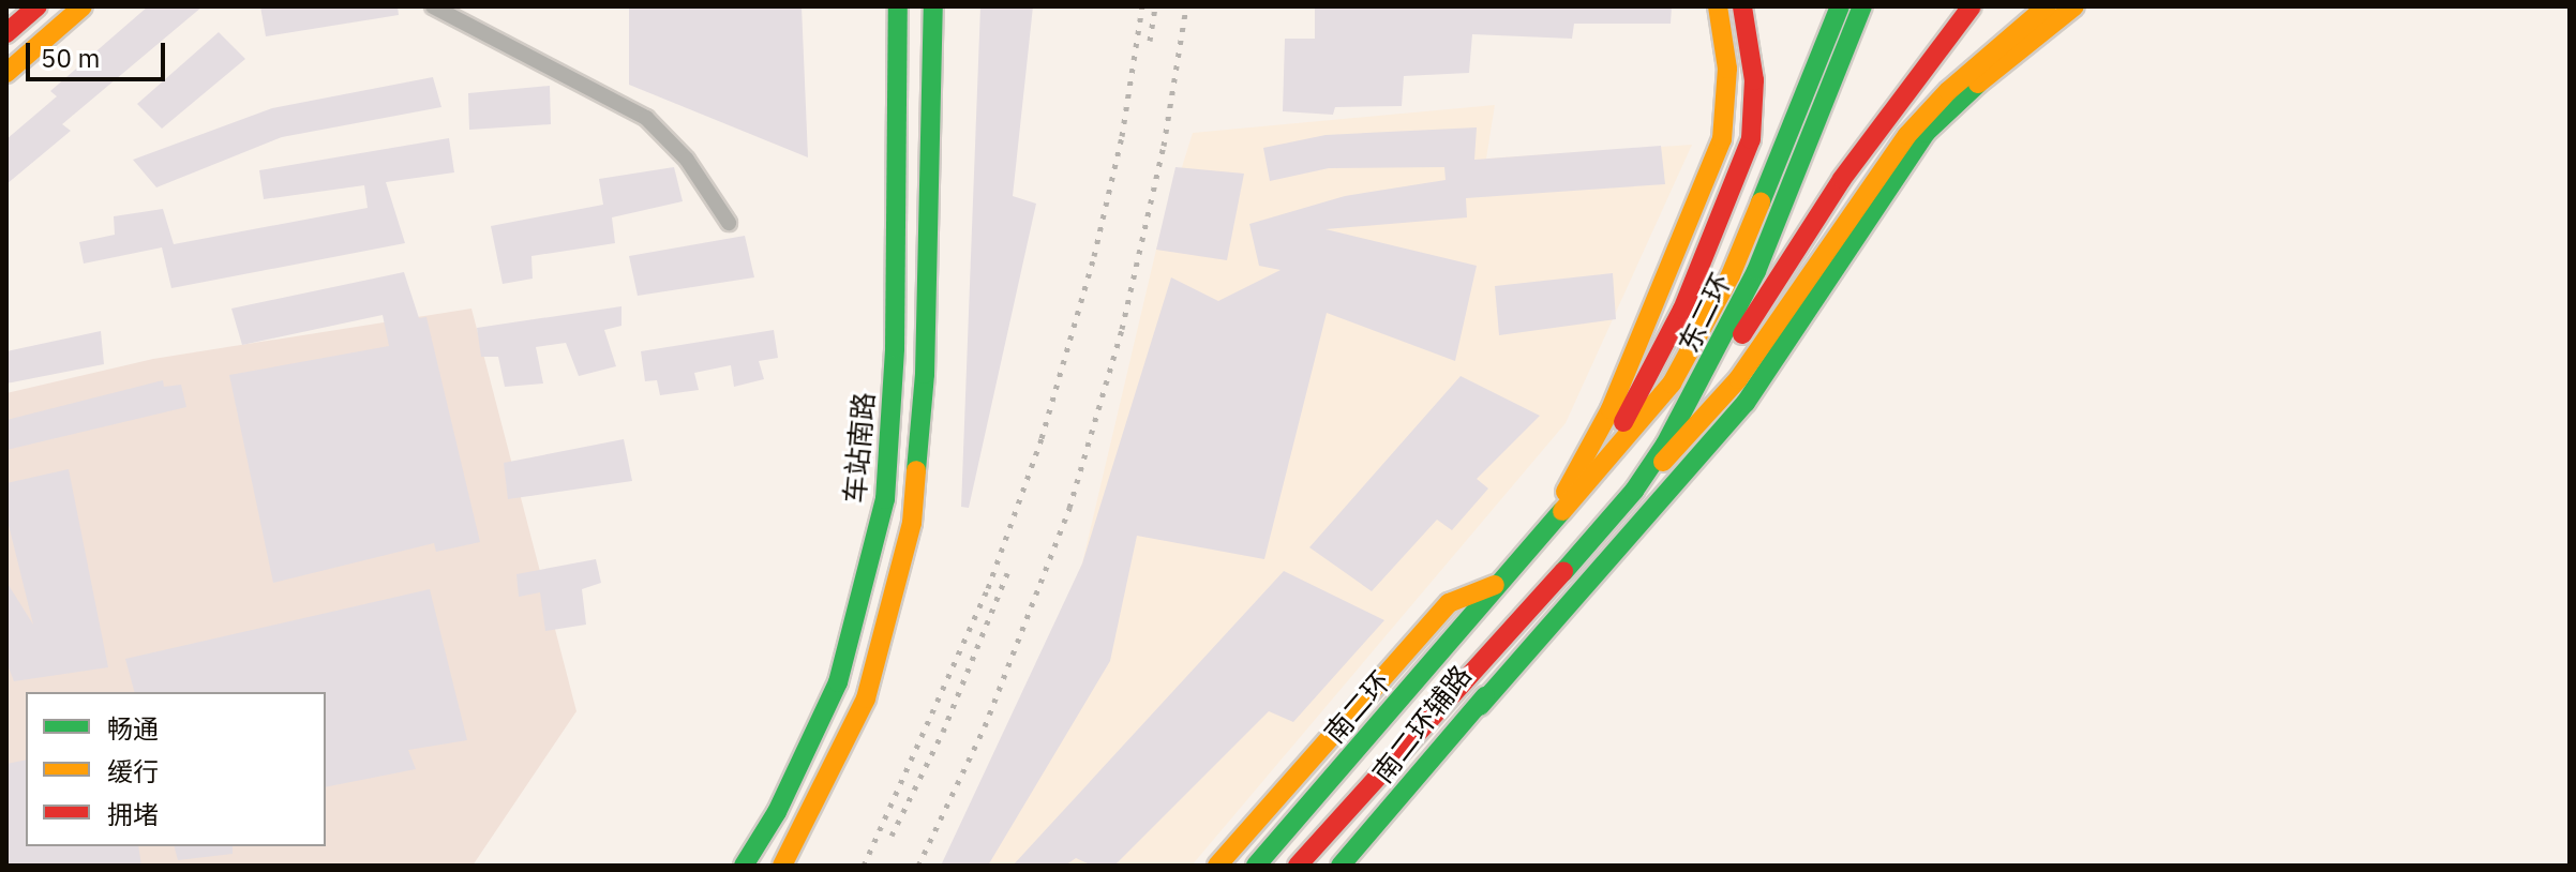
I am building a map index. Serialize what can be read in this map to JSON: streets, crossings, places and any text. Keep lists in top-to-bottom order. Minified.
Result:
{"streets":{"main road":["东二环","车站南路","南二环","南二环辅路"]},"crossings":[["东二环","南二环"],["东二环","南二环辅路"],["南二环","南二环辅路"]],"legend":["畅通","缓行","拥堵"],"scale_bar":"50 m"}
